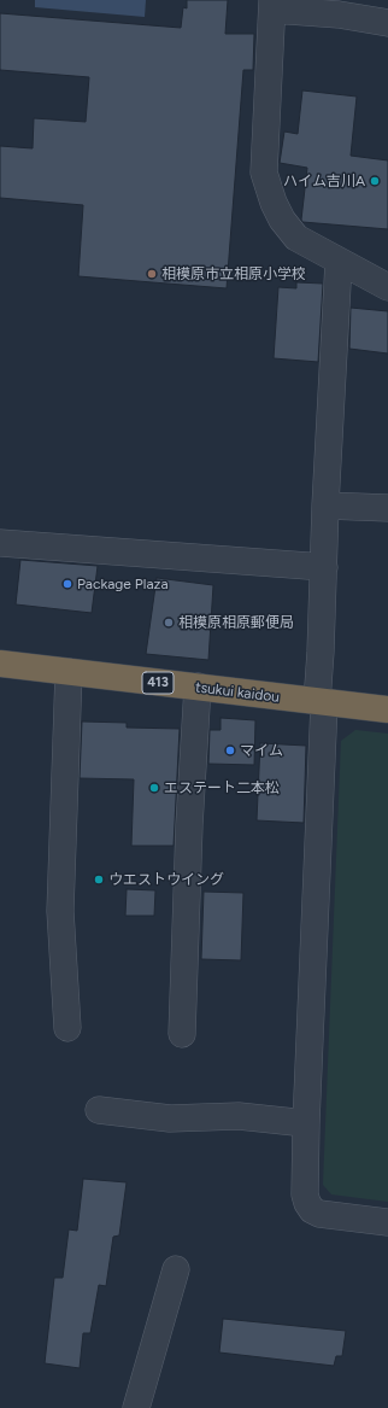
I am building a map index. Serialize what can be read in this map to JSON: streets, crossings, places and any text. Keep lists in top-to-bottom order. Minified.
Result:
{"streets":{"highway":["413","tsukui kaidou"]},"places":["ハイム吉川A","相模原市立相原小学校","Package Plaza","相模原相原郵便局","マイム","エステート二本松","ウエストウイング"]}
